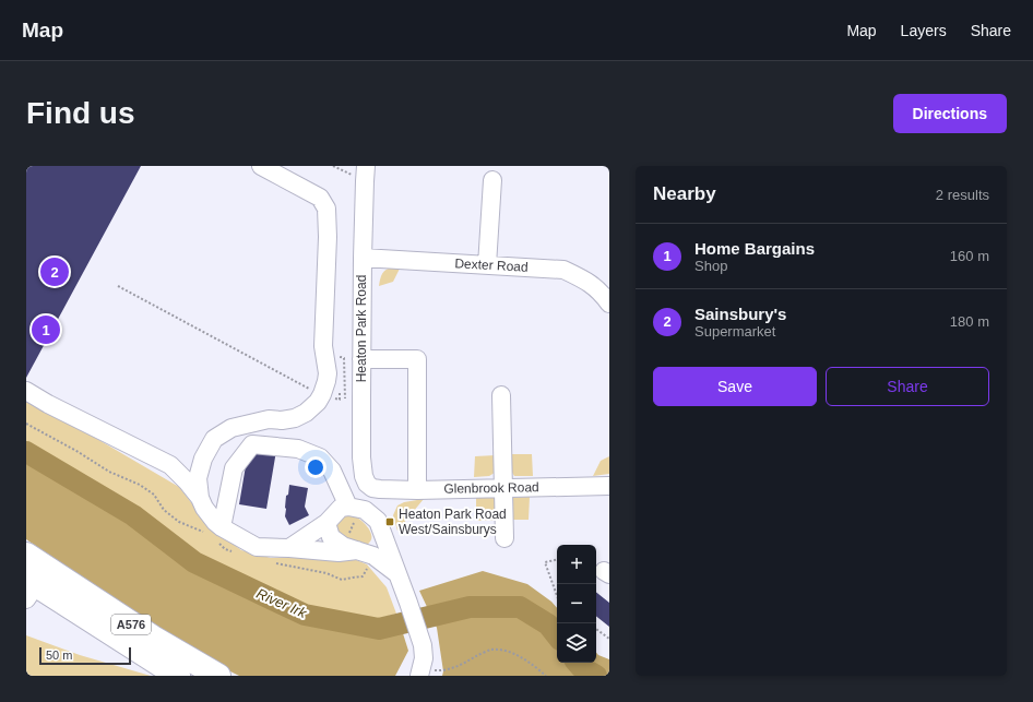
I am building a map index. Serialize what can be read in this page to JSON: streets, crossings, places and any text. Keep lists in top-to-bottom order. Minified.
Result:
{"streets":{"highway":["A576"],"street":["Dexter Road","Heaton Park Road","Glenbrook Road"]},"crossings":[["Dexter Road","Heaton Park Road"],["Heaton Park Road","Glenbrook Road"]],"water":["River Irk"],"places":{"transit":["Heaton Park Road West/Sainsburys"]},"scale_bar":"50 m","page":{"header":"Map","nav":["Map","Layers","Share"],"buttons":["Directions",["Save","Share"]],"title":"Find us","heading":["Nearby","2 results"],"list":[{"mark":"1","name":"Home Bargains","note":"Shop","value":"160 m"},{"mark":"2","name":"Sainsbury's","note":"Supermarket","value":"180 m"}],"pins":["2","1"],"map_buttons":["+","−"],"scale":"50 m"}}
